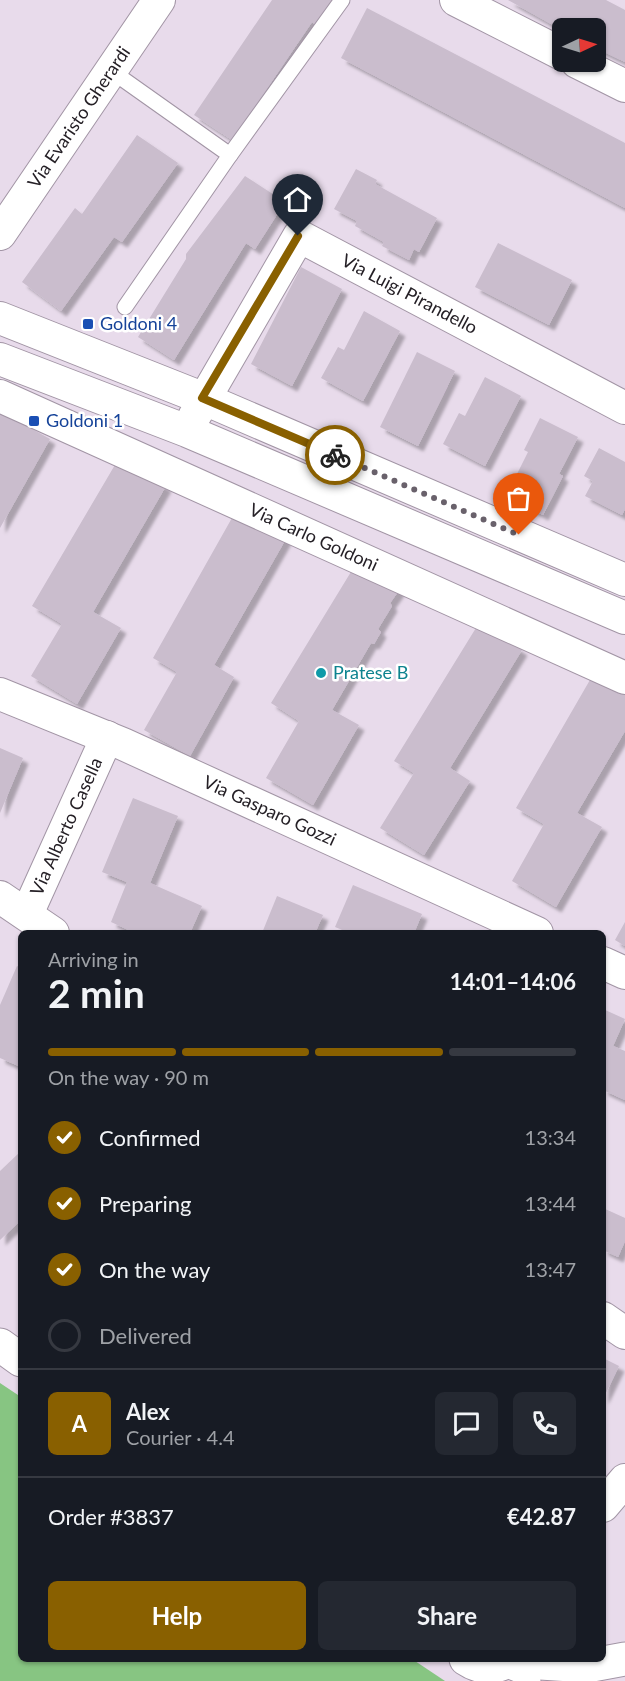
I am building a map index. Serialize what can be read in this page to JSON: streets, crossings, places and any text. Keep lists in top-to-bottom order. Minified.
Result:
{"streets":{"street":["Via Evaristo Gherardi","Via Luigi Pirandello","Via Carlo Goldoni","Via Gasparo Gozzi","Via Alberto Casella"]},"crossings":[["Via Gasparo Gozzi","Via Alberto Casella"]],"places":{"transit":["Goldoni 4","Goldoni 1"],"other":["Pratese B"]},"north":"right","page":{"heading":["2 min","Arriving in","14:01–14:06"],"panel":["Alex","Courier · 4.4","Order #3837","€42.87"],"bar":"On the way · 90 m","list":[["Confirmed","13:34"],["Preparing","13:44"],["On the way","13:47"],"Delivered"],"round":"A","buttons":["Help","Share"]}}
